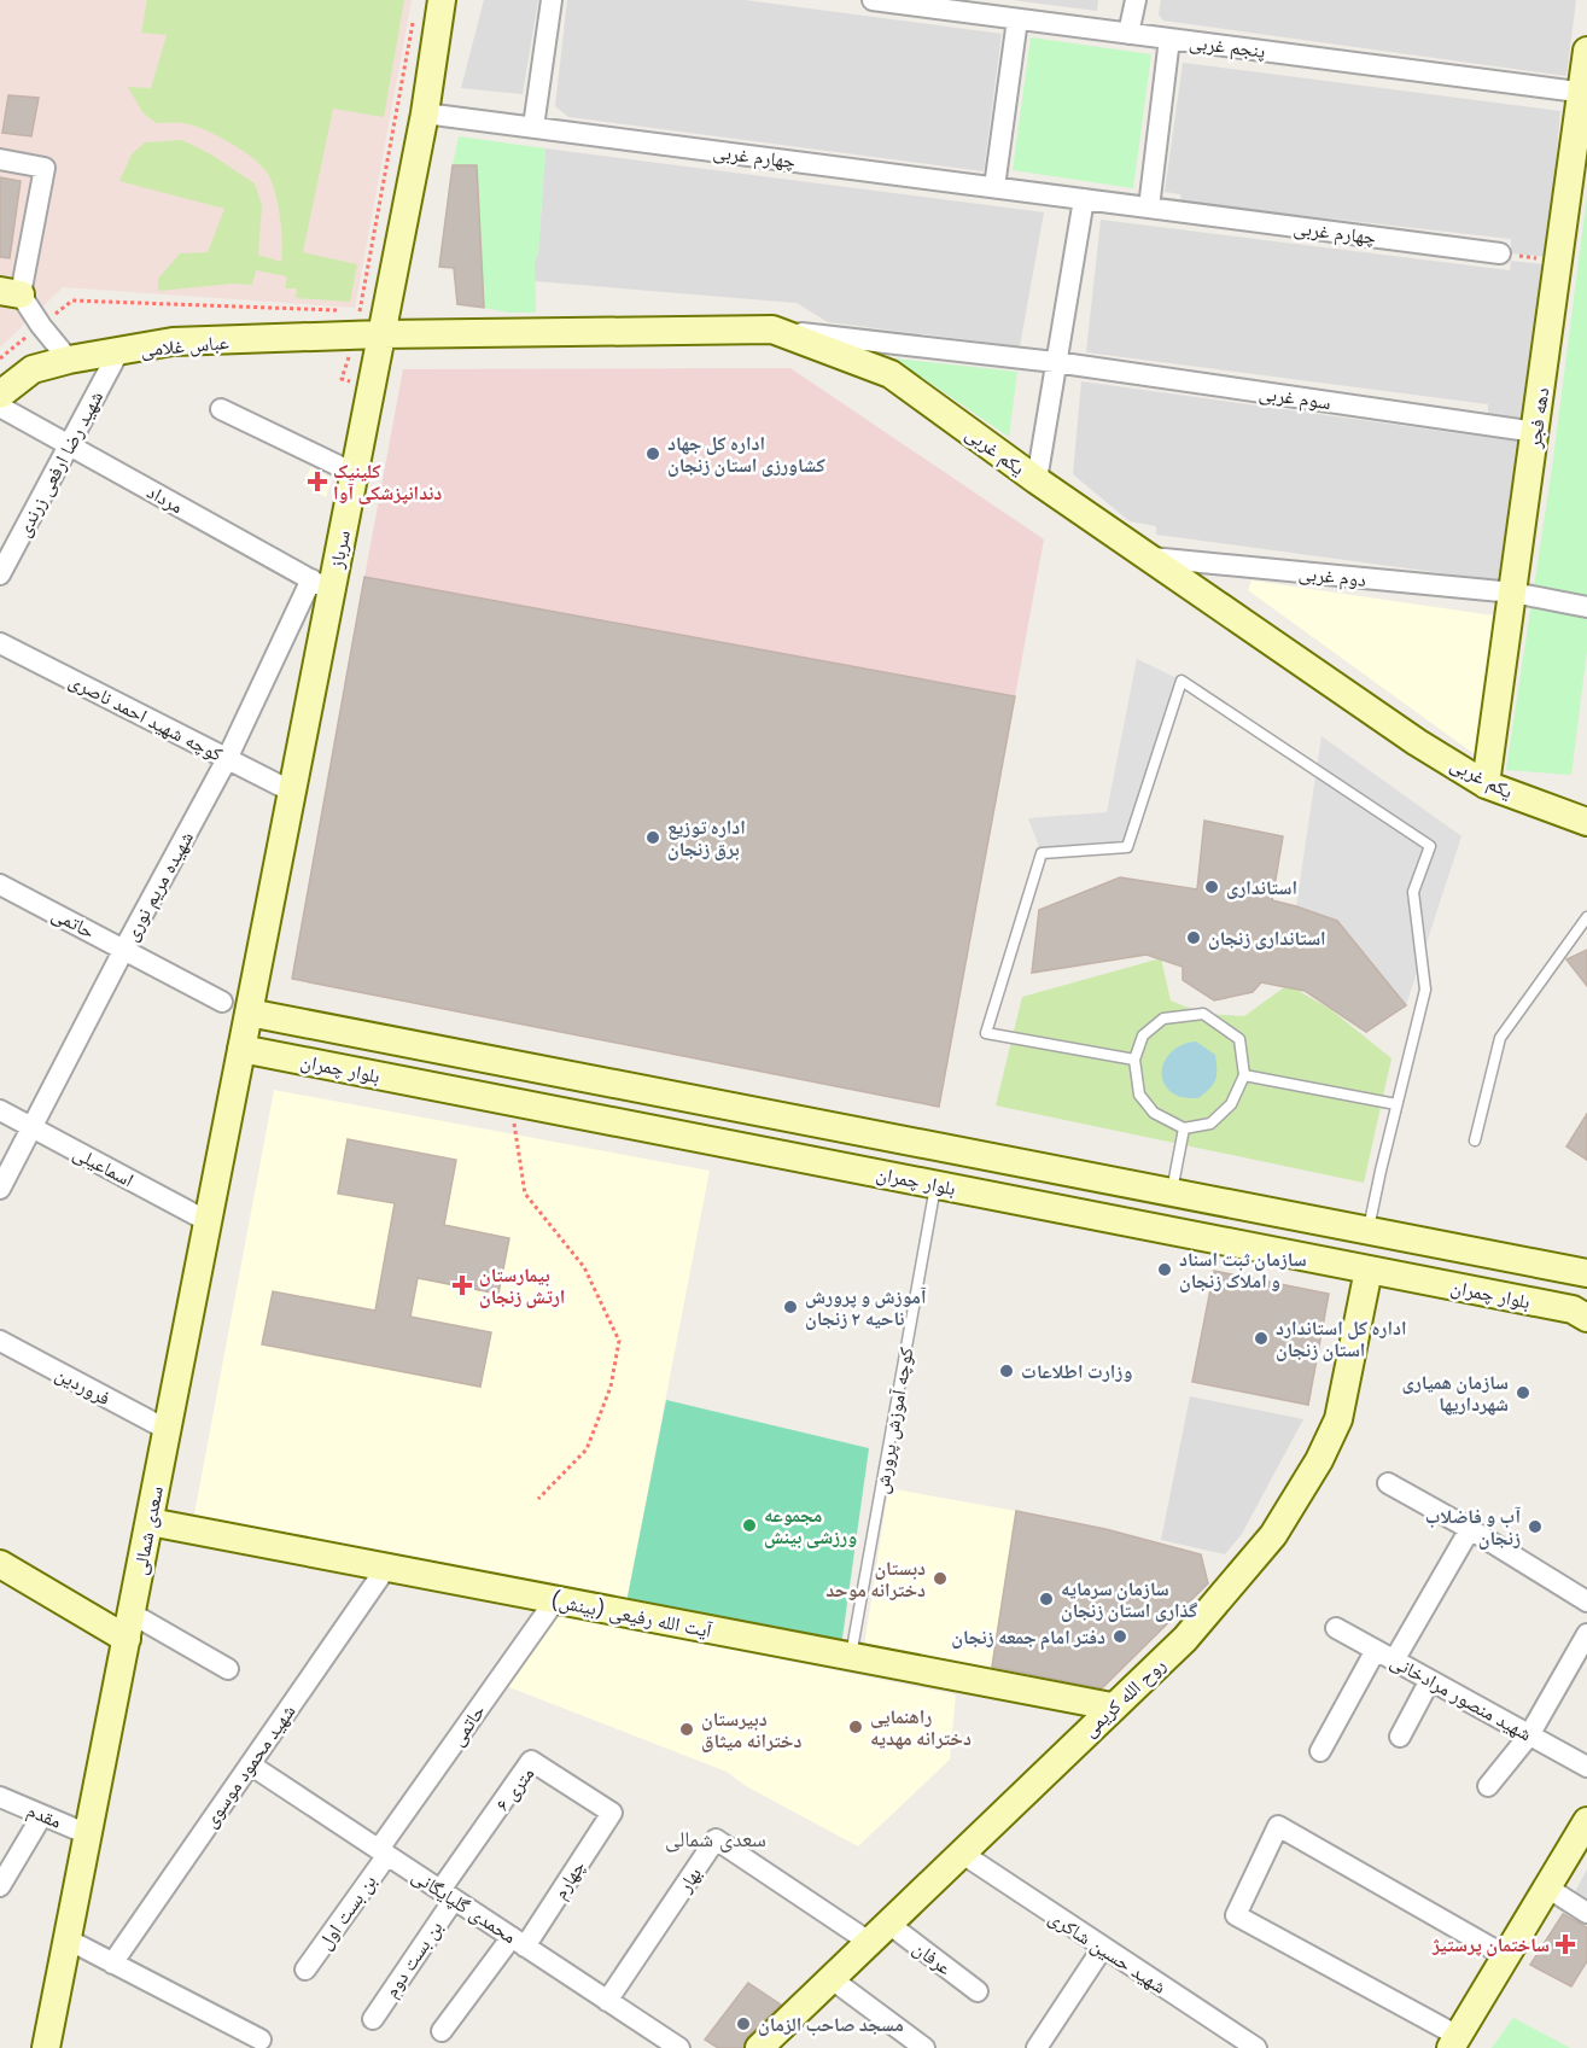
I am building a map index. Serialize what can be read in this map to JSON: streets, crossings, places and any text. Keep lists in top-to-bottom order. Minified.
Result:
{"streets":{"main road":["عباس غلامی","دهه فجر","یکم غربی","سرباز","بلوار چمران","سعدی شمالی","آیت الله رفیعی (بینش)","روح الله کریمی"],"street":["پنجم غربی","چهارم غربی","سوم غربی","شهید رضا ارفعی زرندی","مرداد","دوم غربی","کوچه شهید احمد ناصری","شهیده مریم نوری","حاتمی","اسماعیلی","فروردین","شهید منصور مرادخانی","شهید محمود موسوی","۶ متری","مقدم","چهارم","بهار","محمدی گلپایگانی","بن بست اول","شهید حسین شاکری","عرفان","بن بست دوم"],"lane":["کوچه آموزش پرورش"]},"crossings":[["پنجم غربی","دهه فجر"],["چهارم غربی","سرباز"],["عباس غلامی","یکم غربی"],["عباس غلامی","شهید رضا ارفعی زرندی"],["عباس غلامی","سرباز"],["سوم غربی","دهه فجر"],["سوم غربی","یکم غربی"],["دهه فجر","یکم غربی"],["دهه فجر","دوم غربی"],["یکم غربی","سرباز"],["یکم غربی","دوم غربی"],["شهید رضا ارفعی زرندی","مرداد"],["مرداد","سرباز"],["مرداد","شهیده مریم نوری"],["سرباز","کوچه شهید احمد ناصری"],["سرباز","شهیده مریم نوری"],["سرباز","بلوار چمران"],["سرباز","سعدی شمالی"],["کوچه شهید احمد ناصری","شهیده مریم نوری"],["شهیده مریم نوری","حاتمی"],["شهیده مریم نوری","اسماعیلی"],["حاتمی","آیت الله رفیعی (بینش)"],["حاتمی","محمدی گلپایگانی"],["حاتمی","بن بست اول"],["بلوار چمران","کوچه آموزش پرورش"],["بلوار چمران","سعدی شمالی"],["بلوار چمران","روح الله کریمی"],["اسماعیلی","سعدی شمالی"],["فروردین","سعدی شمالی"],["کوچه آموزش پرورش","آیت الله رفیعی (بینش)"],["سعدی شمالی","آیت الله رفیعی (بینش)"],["سعدی شمالی","مقدم"],["آیت الله رفیعی (بینش)","روح الله کریمی"],["آیت الله رفیعی (بینش)","شهید محمود موسوی"],["روح الله کریمی","بهار"],["روح الله کریمی","شهید حسین شاکری"],["روح الله کریمی","عرفان"],["شهید محمود موسوی","محمدی گلپایگانی"],["۶ متری","چهارم"],["۶ متری","محمدی گلپایگانی"],["۶ متری","بن بست دوم"],["چهارم","محمدی گلپایگانی"],["بهار","محمدی گلپایگانی"],["بهار","عرفان"],["محمدی گلپایگانی","بن بست اول"],["محمدی گلپایگانی","بن بست دوم"]],"districts":["سعدی شمالی"],"places":{"other":["اداره کل جهاد کشاورزی استان زنجان","اداره توزیع برق زنجان","استانداری","استانداری زنجان","سازمان ثبت اسناد و املاک زنجان","آموزش و پرورش ناحیه ۲ زنجان","اداره کل استاندارد استان زنجان","وزارت اطلاعات","سازمان همیاری شهرداریها","مجموعه ورزشی بینش","آب و فاضلاب زنجان","دبستان دخترانه موحد","سازمان سرمایه گذاری استان زنجان","دفتر امام جمعه زنجان","راهنمایی دخترانه مهدیه","دبیرستان دخترانه میثاق","مسجد صاحب الزمان"],"health":["کلینیک دندانپزشکی آوا","بیمارستان ارتش زنجان","ساختمان پرستیژ"]}}
